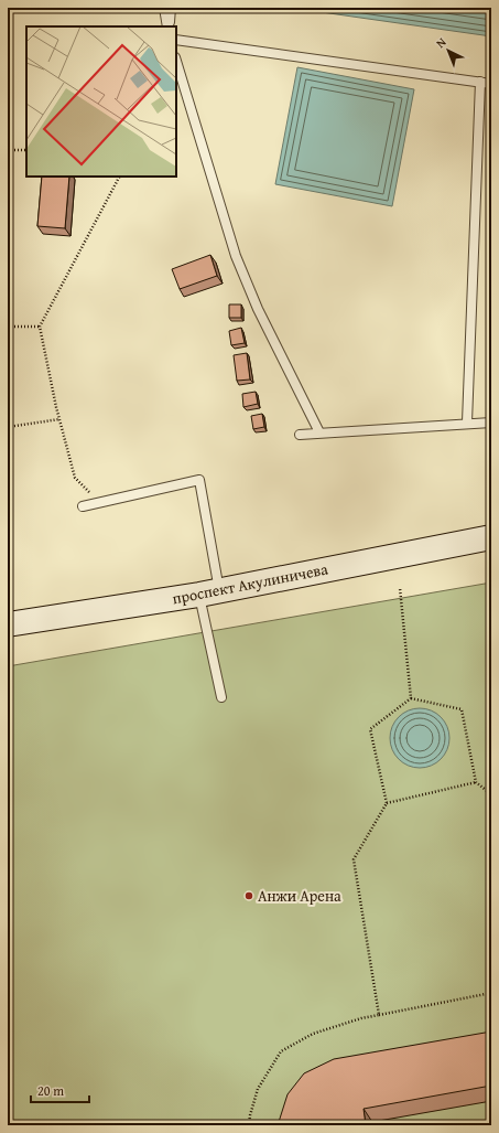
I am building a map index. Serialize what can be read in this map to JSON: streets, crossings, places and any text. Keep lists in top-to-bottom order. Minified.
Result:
{"streets":{"main road":["проспект Акулиничева"]},"places":["Анжи Арена"],"scale_bar":"20 m","north":"top left"}
